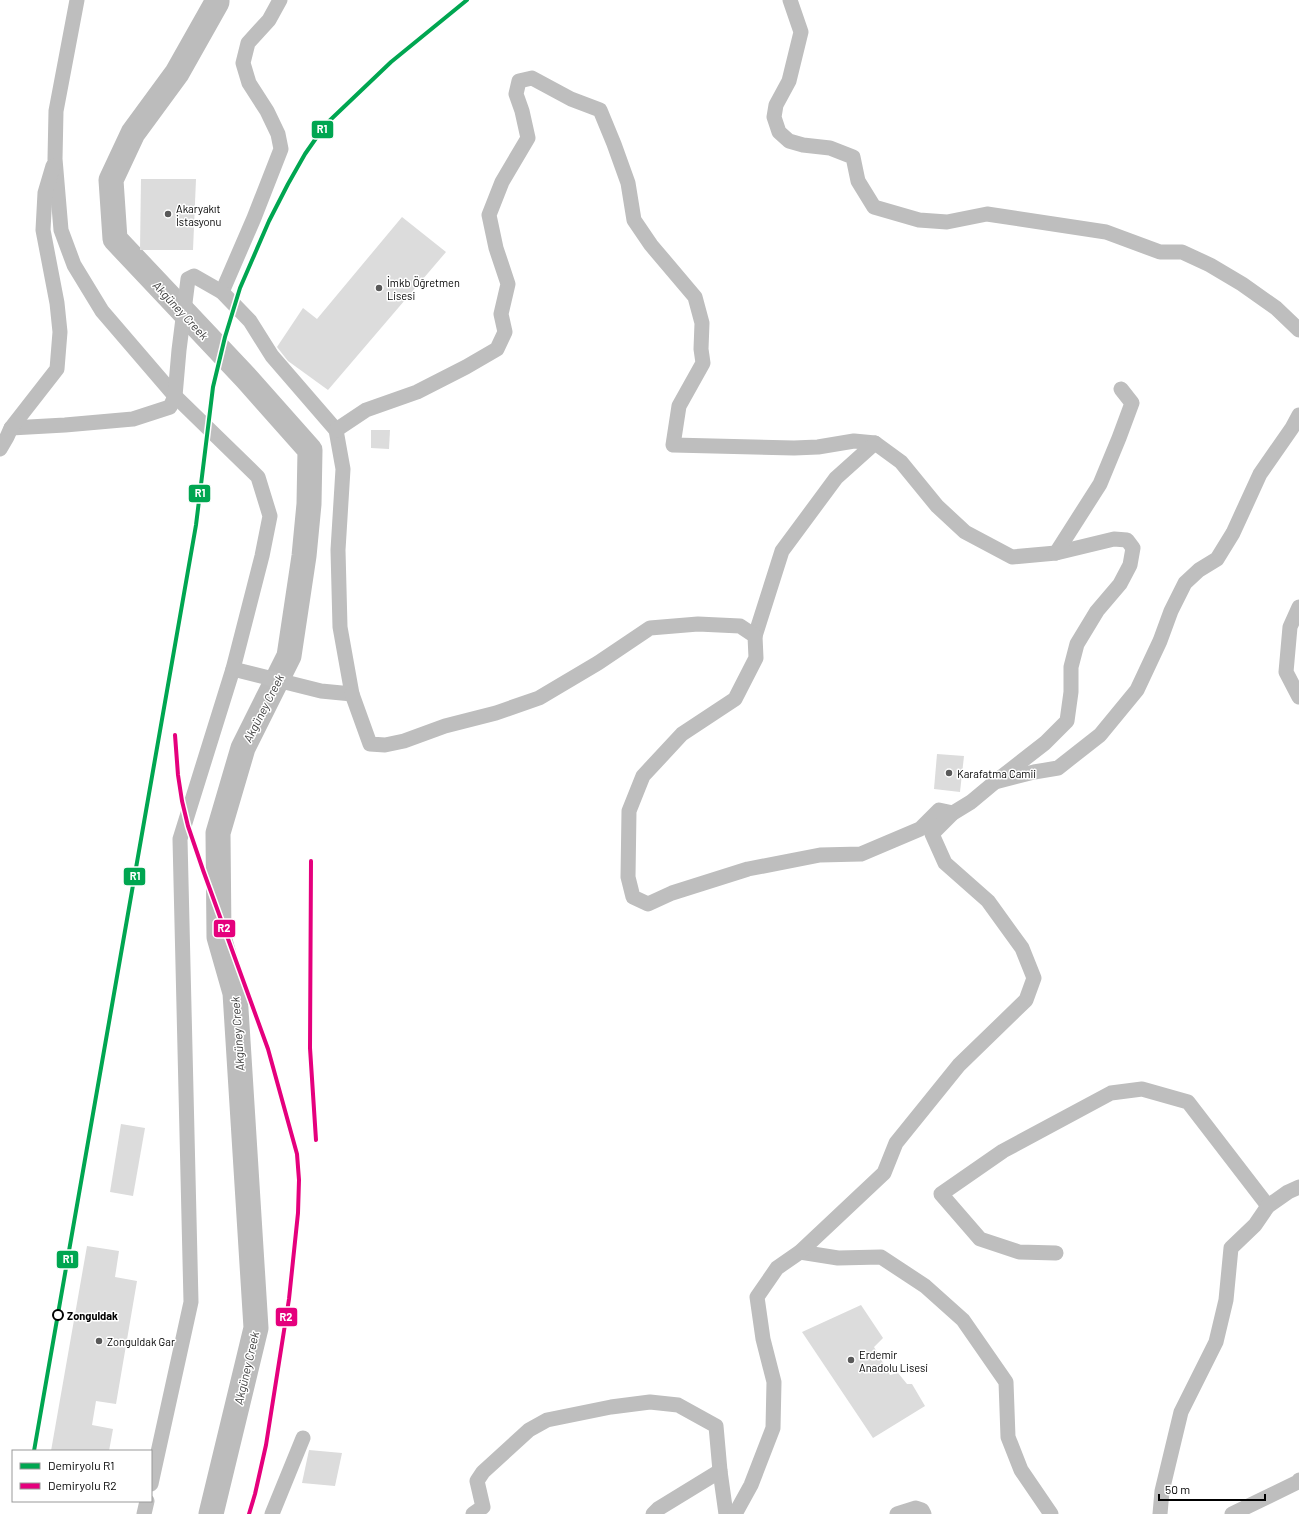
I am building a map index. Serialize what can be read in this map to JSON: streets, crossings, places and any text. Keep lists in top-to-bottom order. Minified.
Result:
{"water":["Akgüney Creek"],"places":["Akaryakıt İstasyonu","İmkb Öğretmen Lisesi","Karafatma Camii","Zonguldak","Zonguldak Gar","Erdemir Anadolu Lisesi"],"lines":["rail line R1","rail line R2"],"legend":["Demiryolu R1","Demiryolu R2"],"scale_bar":"50 m"}
